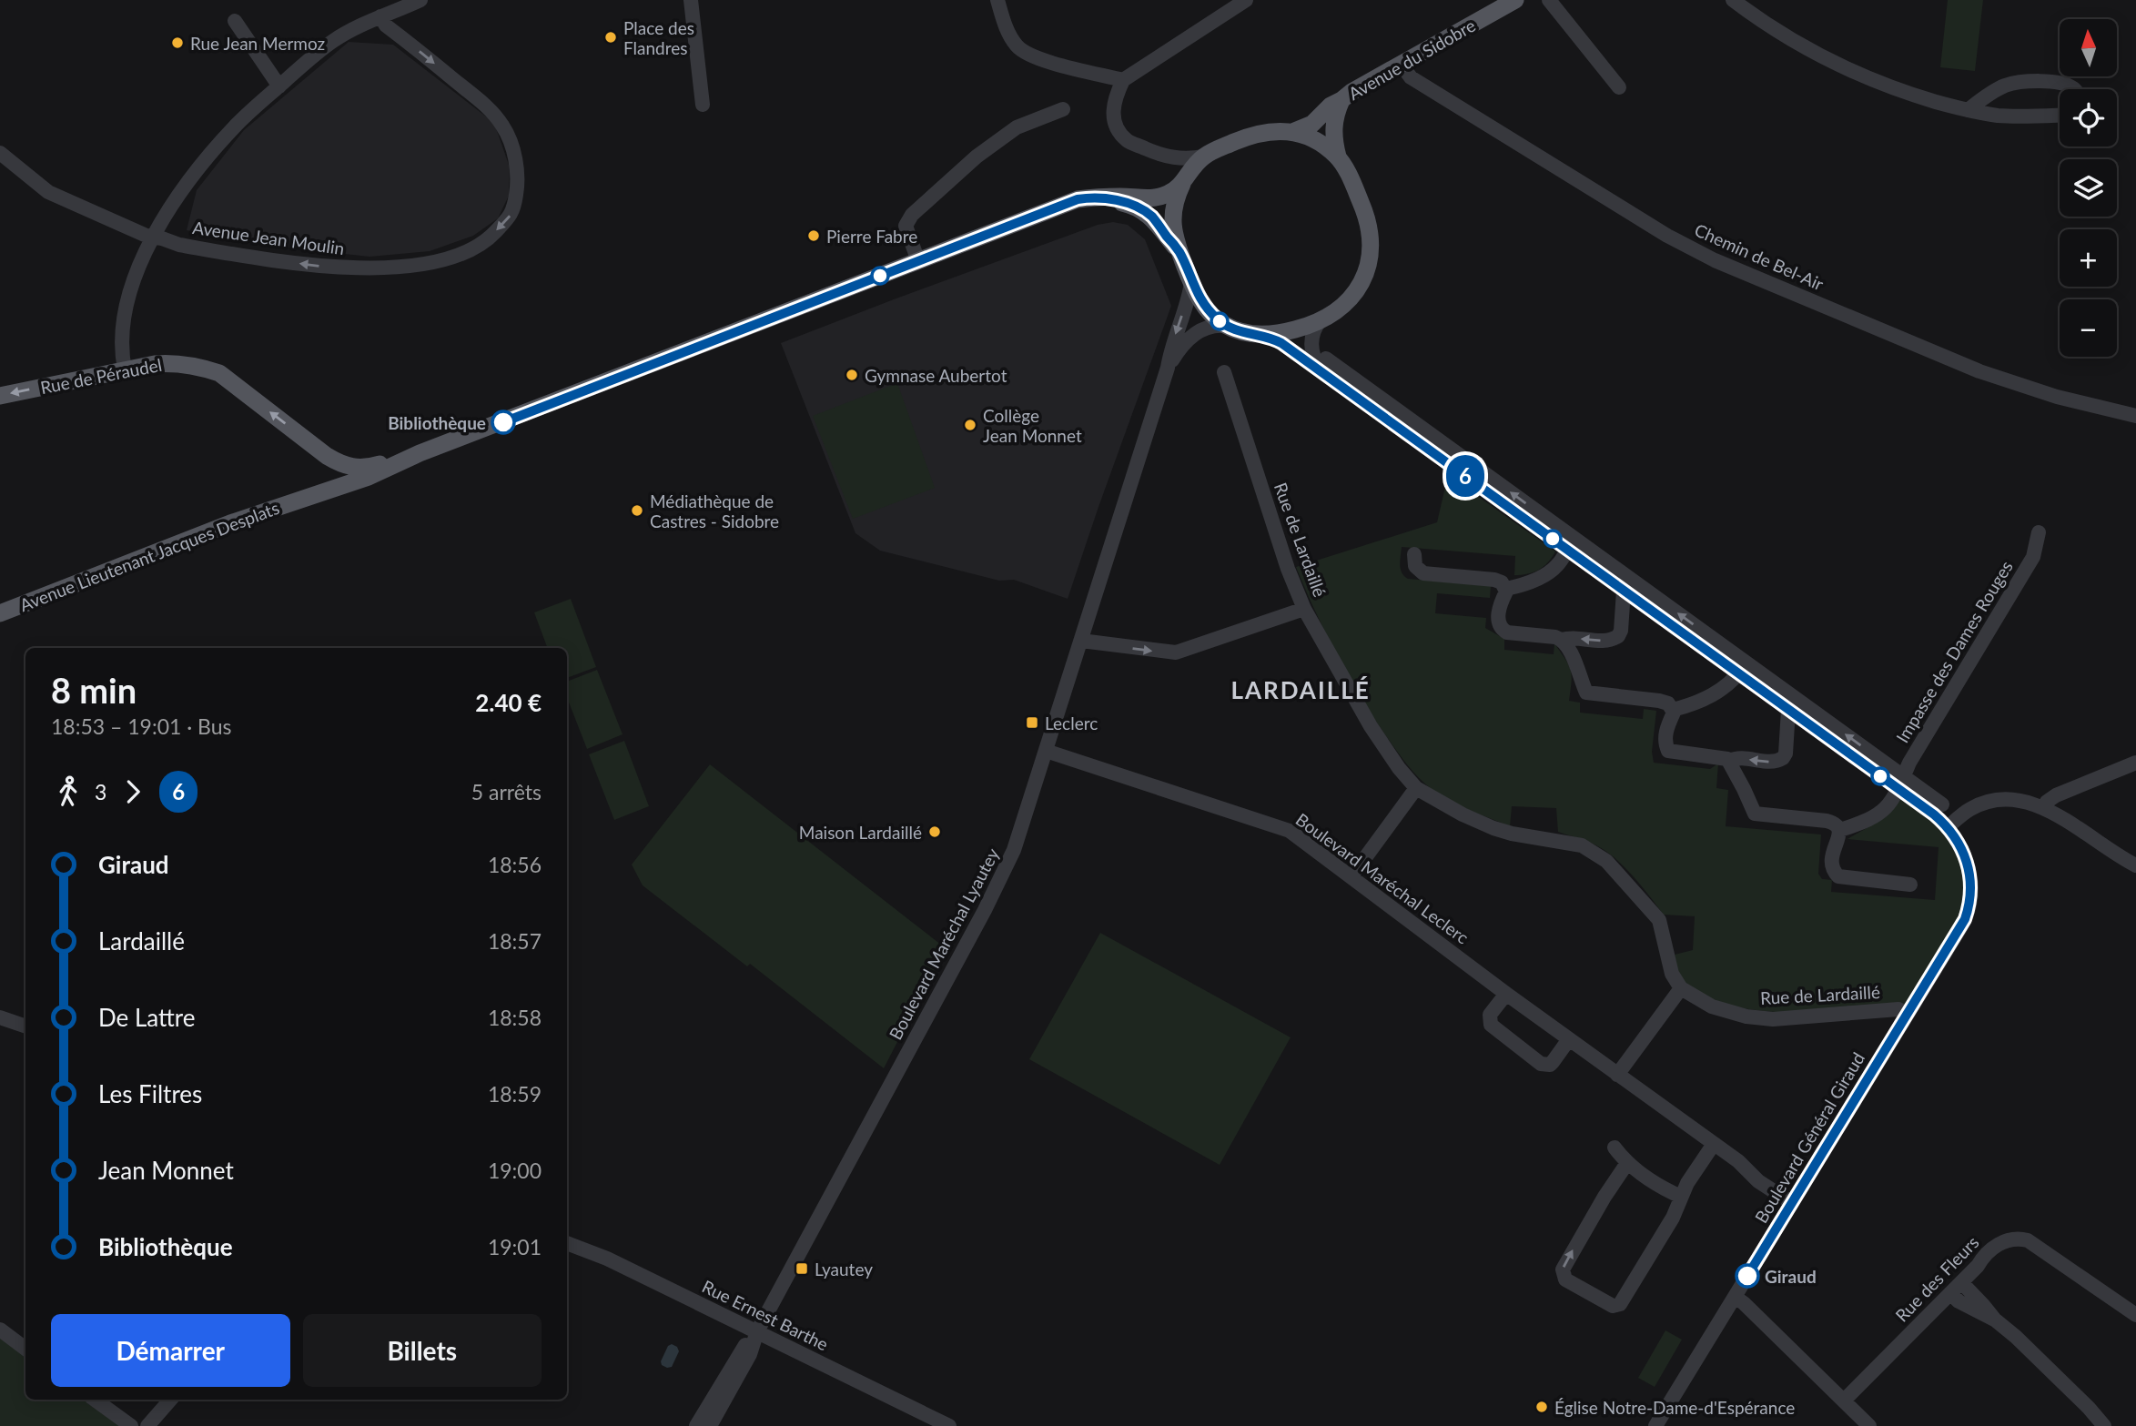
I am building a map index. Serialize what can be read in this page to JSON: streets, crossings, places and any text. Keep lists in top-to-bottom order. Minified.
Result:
{"streets":{"main road":["Avenue du Sidobre","Rue de Péraudel","Avenue Lieutenant Jacques Desplats"],"street":["Avenue Jean Moulin","Chemin de Bel-Air","Rue de Lardaillé","Impasse des Dames Rouges","Boulevard Maréchal Leclerc","Boulevard Maréchal Lyautey","Boulevard Général Giraud","Rue des Fleurs","Rue Ernest Barthe"]},"crossings":[["Avenue du Sidobre","Chemin de Bel-Air"],["Rue de Lardaillé","Boulevard Général Giraud"],["Impasse des Dames Rouges","Boulevard Général Giraud"],["Boulevard Maréchal Leclerc","Boulevard Maréchal Lyautey"],["Boulevard Maréchal Leclerc","Boulevard Général Giraud"],["Boulevard Maréchal Lyautey","Rue Ernest Barthe"]],"one_way":["Rue de Péraudel"],"districts":["LARDAILLÉ"],"places":{"other":["Place des Flandres","Rue Jean Mermoz","Pierre Fabre","Gymnase Aubertot","Bibliothèque","Collège Jean Monnet","Médiathèque de Castres - Sidobre","Maison Lardaillé","Giraud","Église Notre-Dame-d'Espérance"],"transit":["Leclerc","Lyautey"]},"lines":["bus line 6"],"north":"top","page":{"on_map":"6","map_buttons":["+","−"],"heading":["8 min","18:53 – 19:01 · Bus","2.40 €"],"legs":["3","6","5 arrêts"],"list":[{"name":"Giraud","value":"18:56"},{"name":"Lardaillé","value":"18:57"},{"name":"De Lattre","value":"18:58"},{"name":"Les Filtres","value":"18:59"},{"name":"Jean Monnet","value":"19:00"},{"name":"Bibliothèque","value":"19:01"}],"buttons":["Démarrer","Billets"]}}
